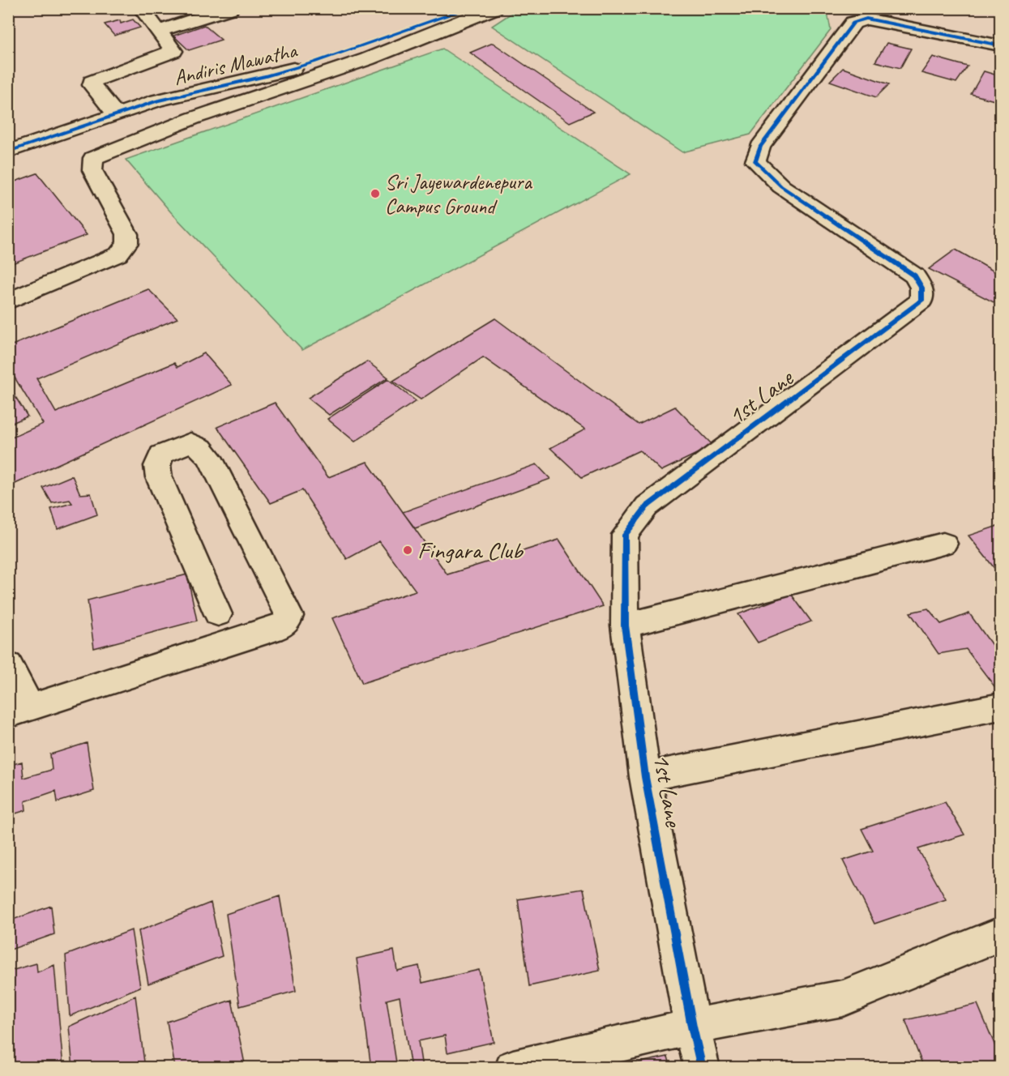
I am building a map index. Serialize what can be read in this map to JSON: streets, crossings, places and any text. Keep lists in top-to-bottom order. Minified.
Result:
{"streets":{"street":["Andiris Mawatha","1st Lane"]},"places":["Sri Jayewardenepura Campus Ground","Fingara Club"]}
